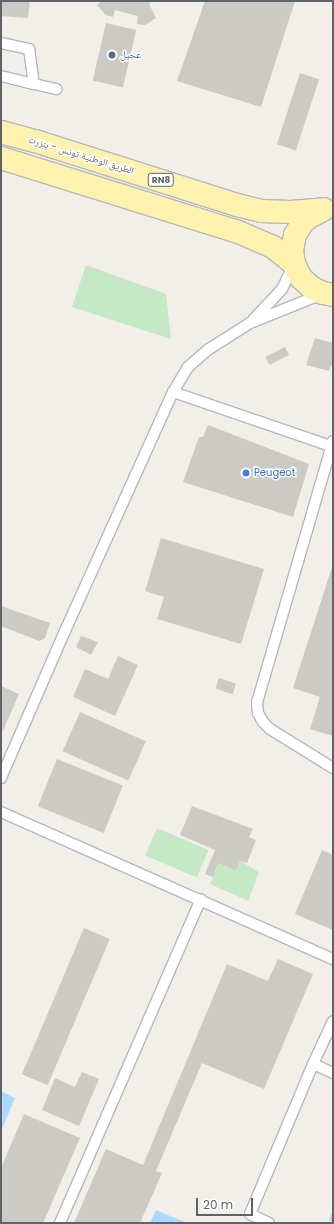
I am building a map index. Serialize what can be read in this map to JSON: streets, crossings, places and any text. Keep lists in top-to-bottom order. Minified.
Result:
{"streets":{"main road":["الطريق الوطنية تونس - بنزرت","RN8"]},"crossings":[["الطريق الوطنية تونس - بنزرت","RN8"]],"places":["عجيل","Peugeot"],"scale_bar":"20 m"}
